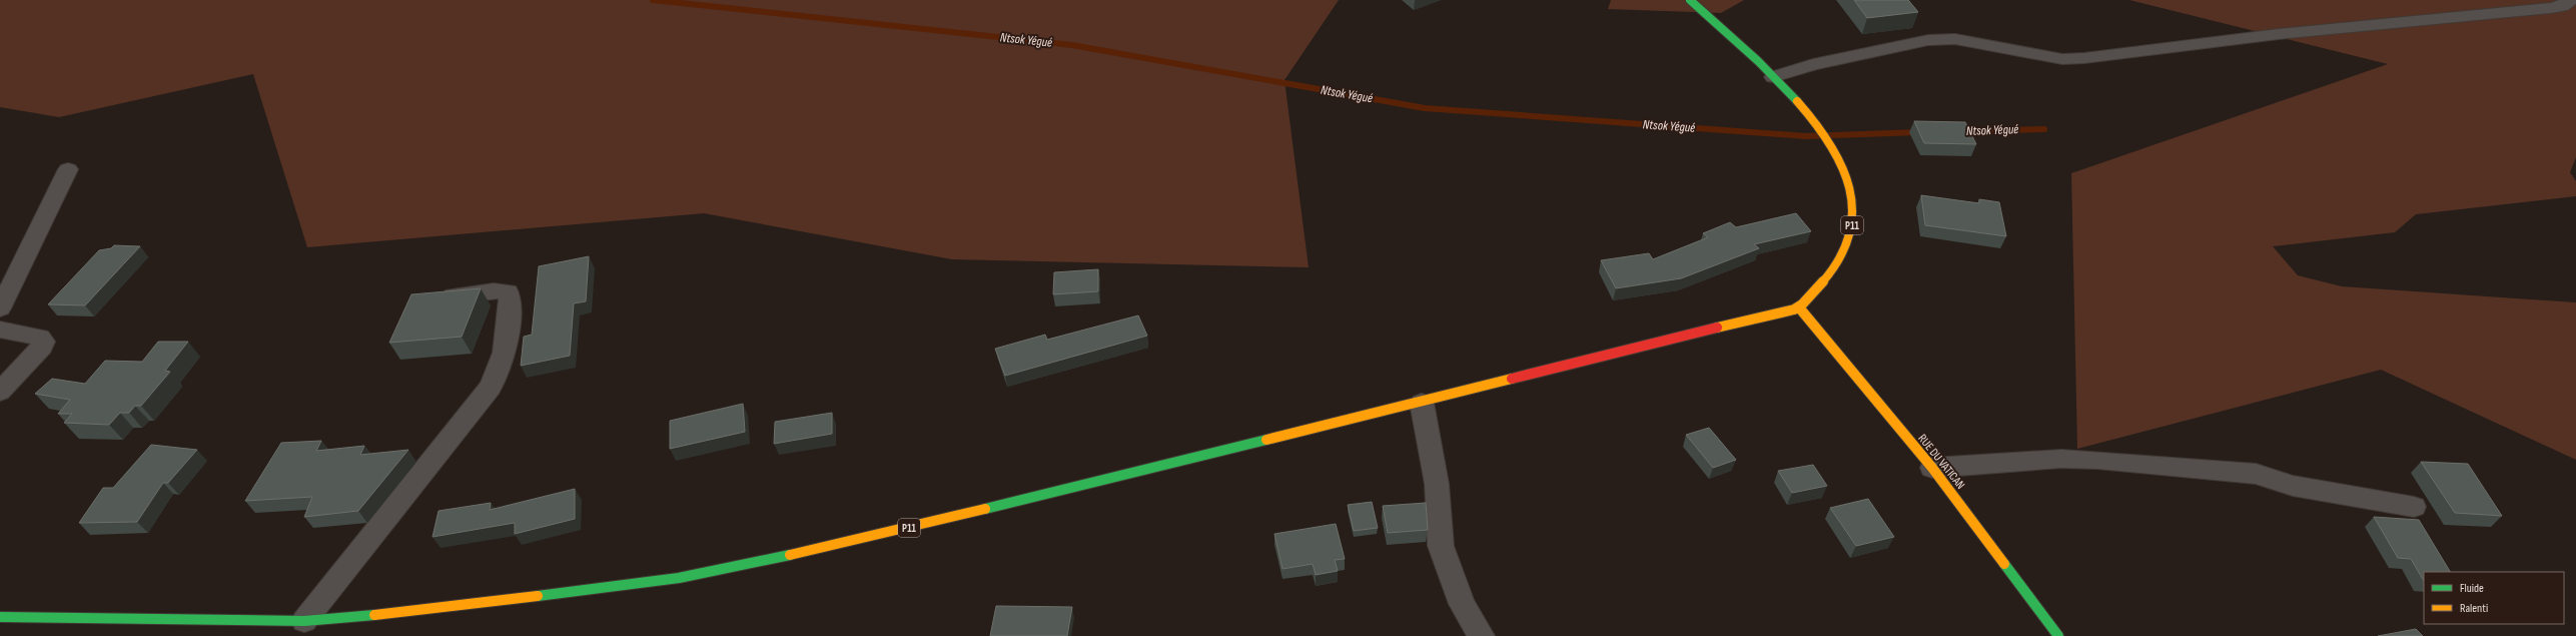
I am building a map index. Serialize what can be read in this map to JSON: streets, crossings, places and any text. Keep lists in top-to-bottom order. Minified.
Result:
{"streets":{"main road":["P11","RUE DU VATICAN"]},"crossings":[["P11","RUE DU VATICAN"]],"water":["Ntsok Yégué"],"legend":["Fluide","Ralenti"]}
